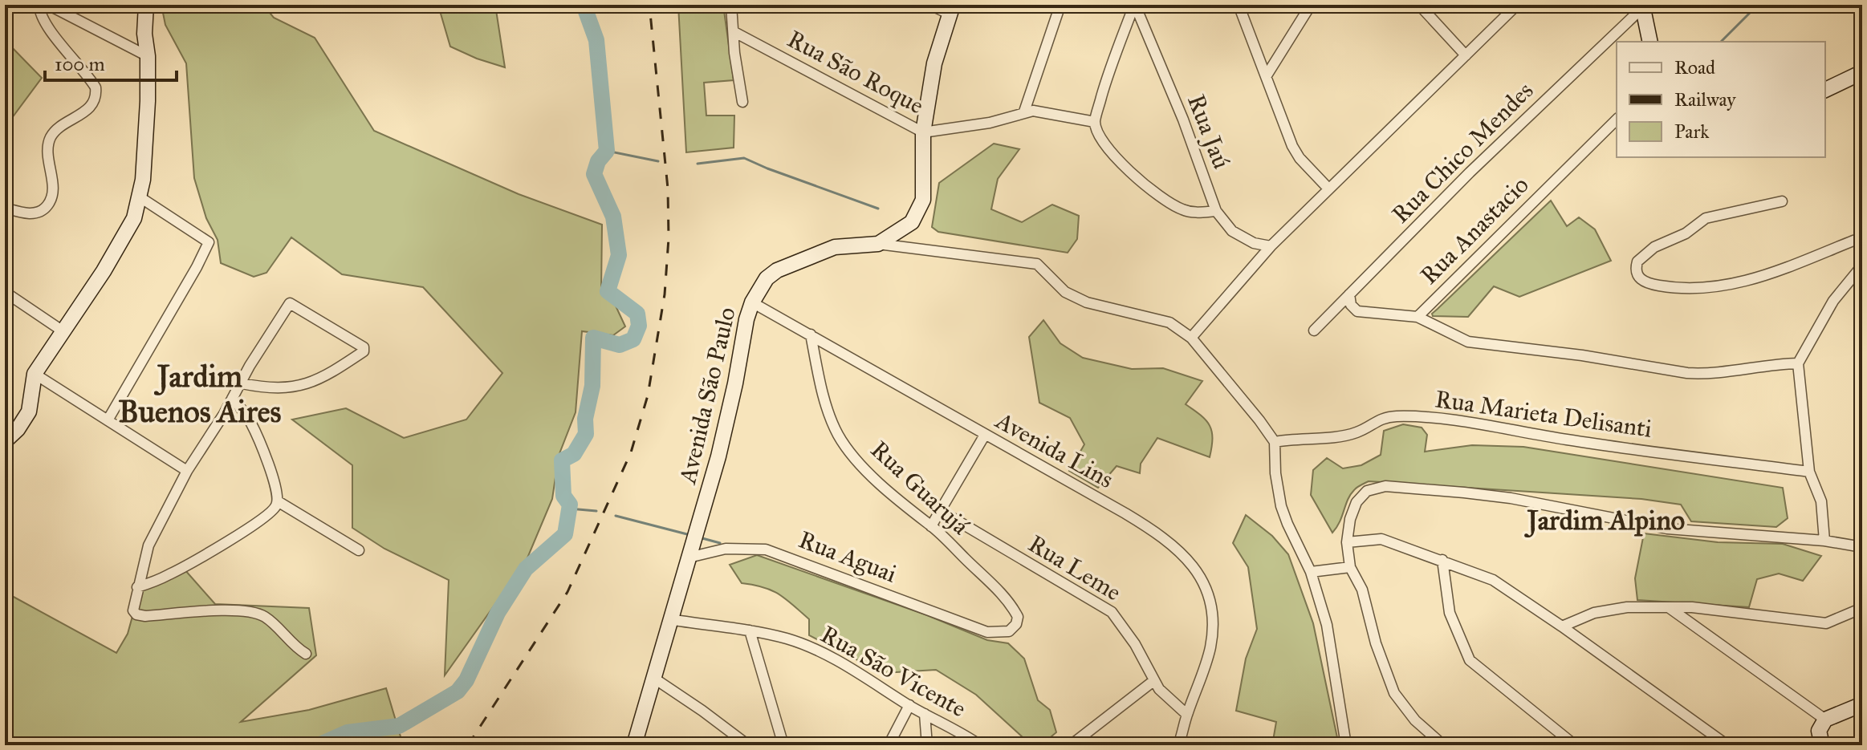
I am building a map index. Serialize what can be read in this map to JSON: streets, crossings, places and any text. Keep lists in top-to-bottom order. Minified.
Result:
{"streets":{"main road":["Avenida São Paulo"],"street":["Rua São Roque","Rua Jaú","Rua Chico Mendes","Rua Anastacio","Rua Marieta Delisanti","Avenida Lins","Rua Guarujá","Rua Aguai","Rua Leme","Rua São Vicente"]},"crossings":[["Rua São Roque","Avenida São Paulo"],["Rua Chico Mendes","Rua Anastacio"],["Avenida São Paulo","Avenida Lins"],["Avenida São Paulo","Rua Aguai"],["Avenida São Paulo","Rua São Vicente"],["Avenida Lins","Rua Guarujá"],["Avenida Lins","Rua Leme"],["Rua Guarujá","Rua Aguai"]],"districts":["Jardim Buenos Aires","Jardim Alpino"],"legend":["Road","Railway","Park"],"scale_bar":"100 m"}
